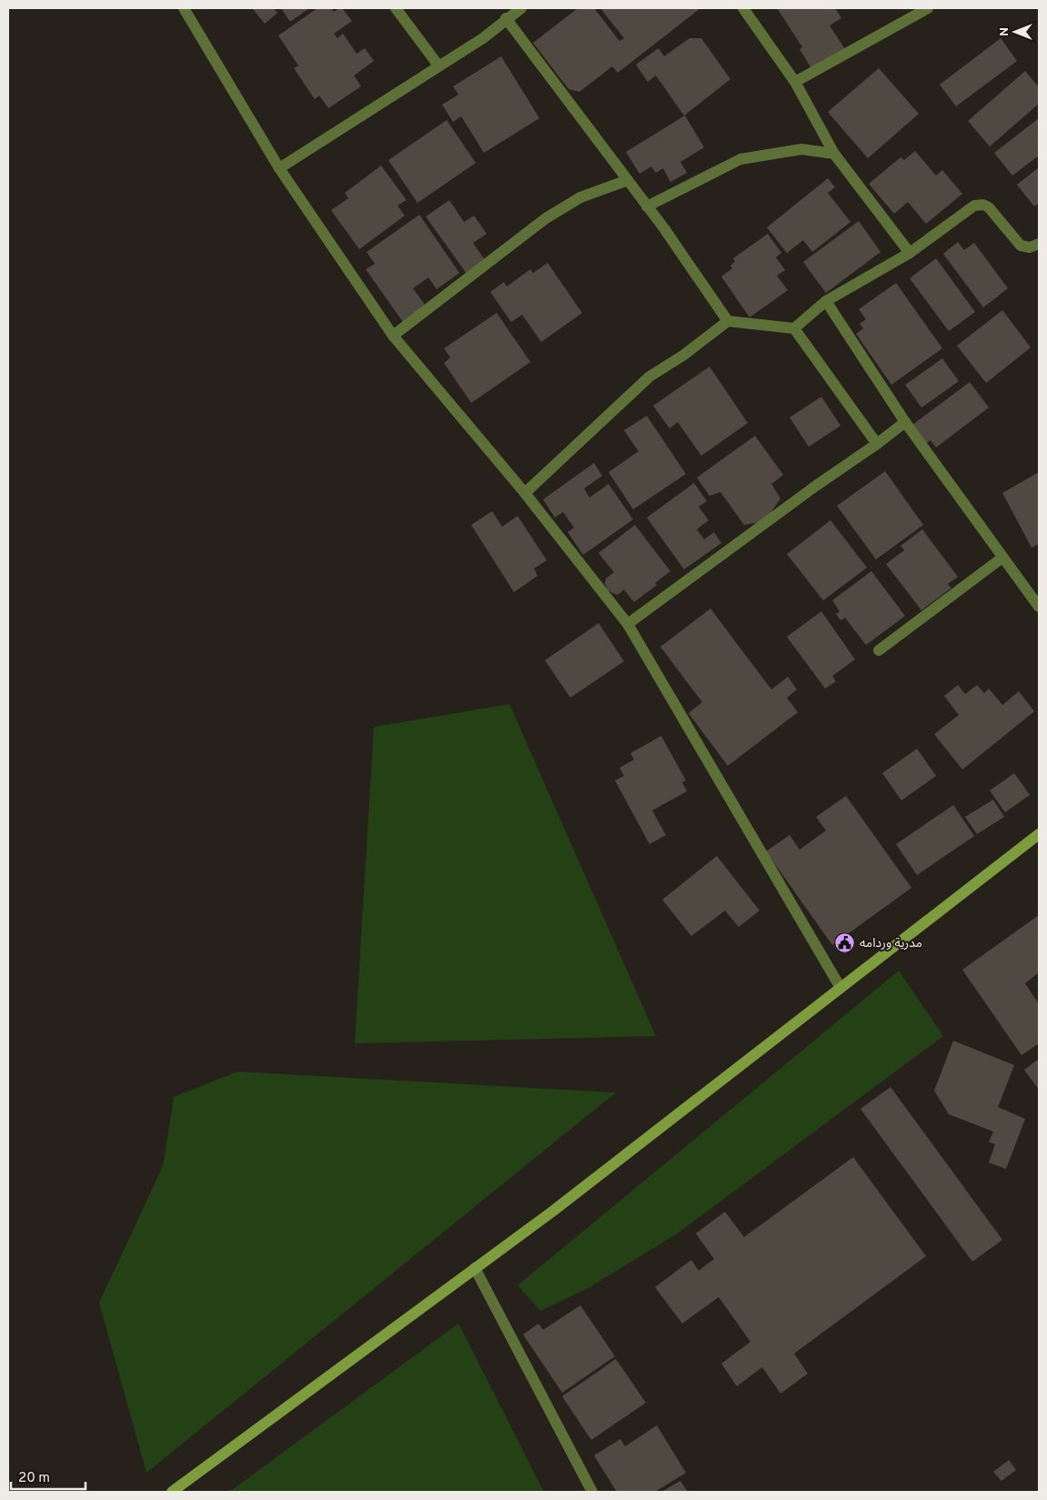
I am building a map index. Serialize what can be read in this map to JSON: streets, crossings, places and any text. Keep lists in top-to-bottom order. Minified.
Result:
{"places":{"public building":["مدرية وردامه"]},"scale_bar":"20 m","north":"left"}
